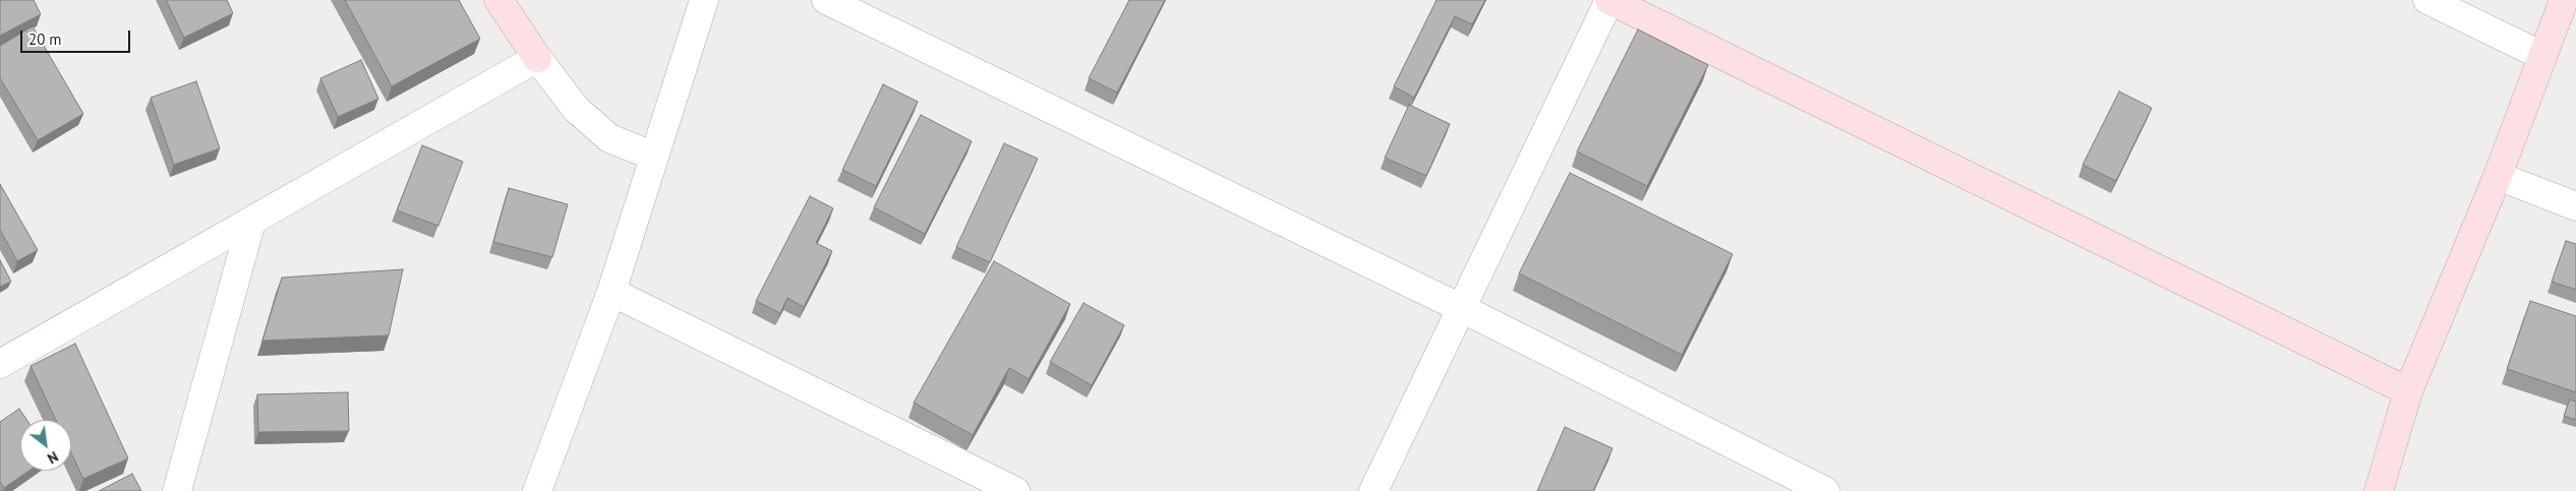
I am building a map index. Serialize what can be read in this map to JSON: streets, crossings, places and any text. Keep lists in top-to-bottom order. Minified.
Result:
{"scale_bar":"20 m","north":"bottom right"}
